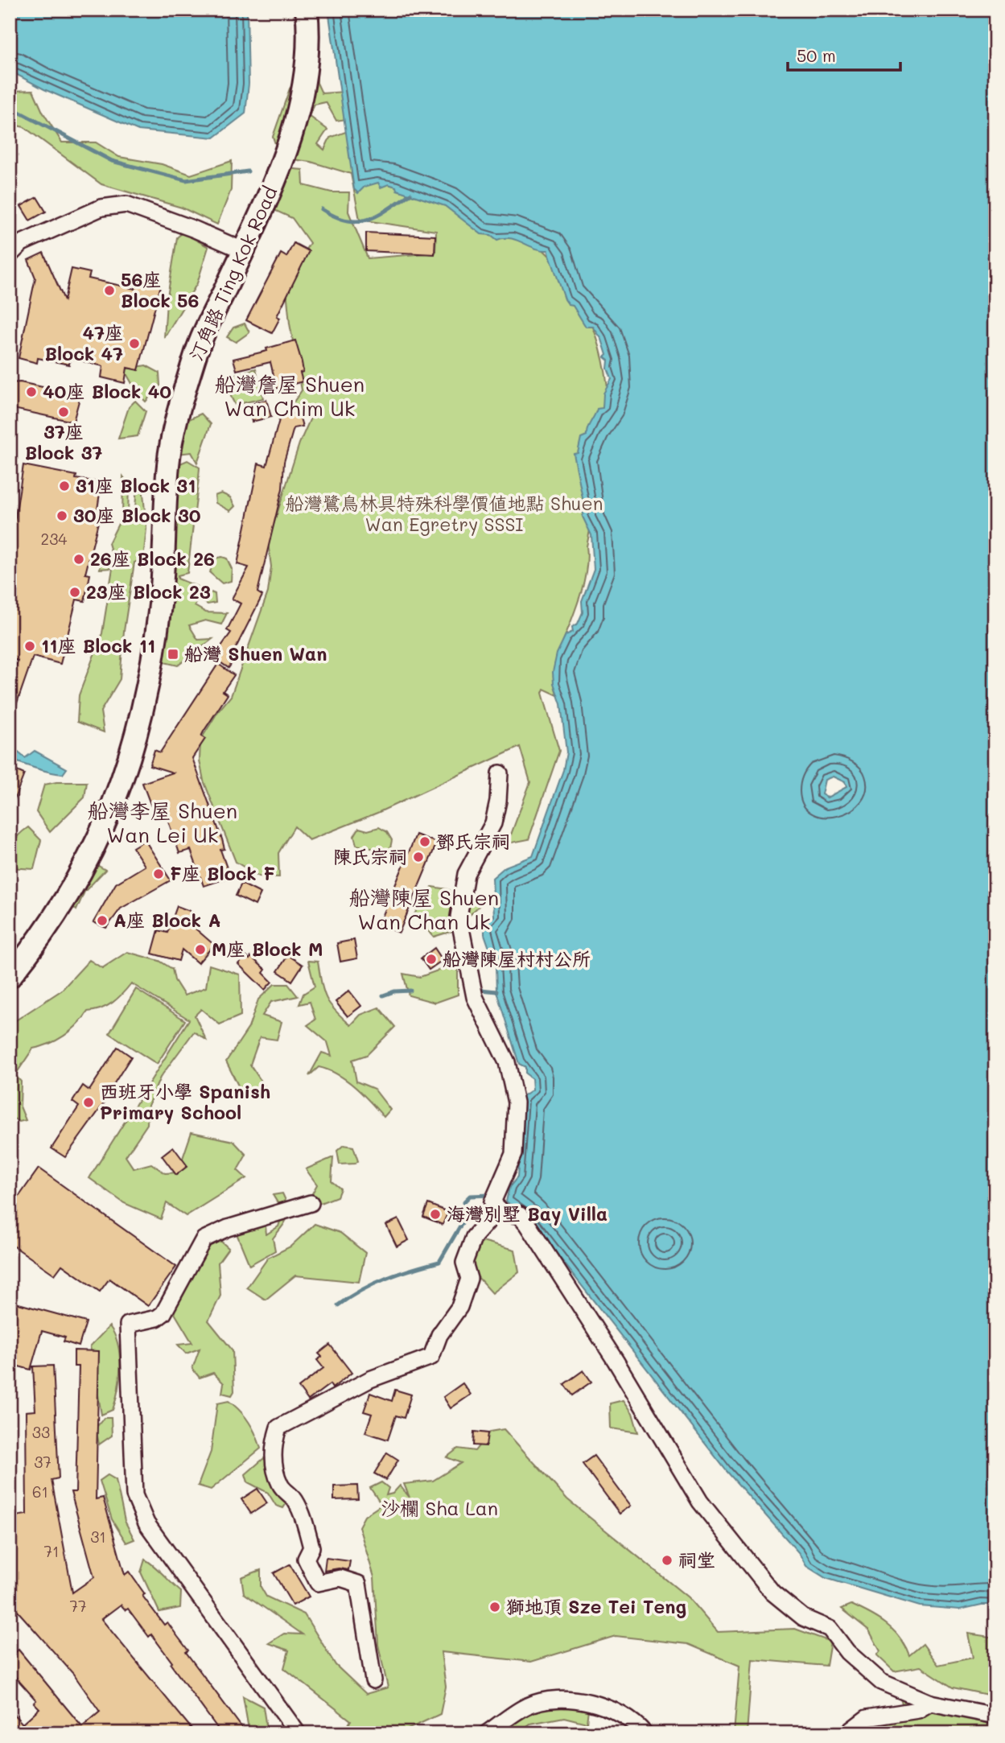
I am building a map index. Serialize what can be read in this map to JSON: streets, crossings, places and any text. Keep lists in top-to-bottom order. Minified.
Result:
{"streets":{"main road":["汀角路 Ting Kok Road"]},"districts":["船灣詹屋 Shuen Wan Chim Uk","船灣李屋 Shuen Wan Lei Uk","船灣陳屋 Shuen Wan Chan Uk","沙欄 Sha Lan"],"parks":["船灣鷺鳥林具特殊科學價值地點 Shuen Wan Egretry SSSI"],"places":{"other":["56座 Block 56","47座 Block 47","40座 Block 40","37座 Block 37","31座 Block 31","30座 Block 30","26座 Block 26","23座 Block 23","11座 Block 11","鄧氏宗祠","陳氏宗祠","F座 Block F","A座 Block A","M座 Block M","船灣陳屋村村公所","西班牙小學 Spanish Primary School","海灣別墅 Bay Villa","祠堂","獅地頂 Sze Tei Teng"],"transit":["船灣 Shuen Wan"]},"house_numbers":["234","33","37","61","31","71","77"],"scale_bar":"50 m"}
